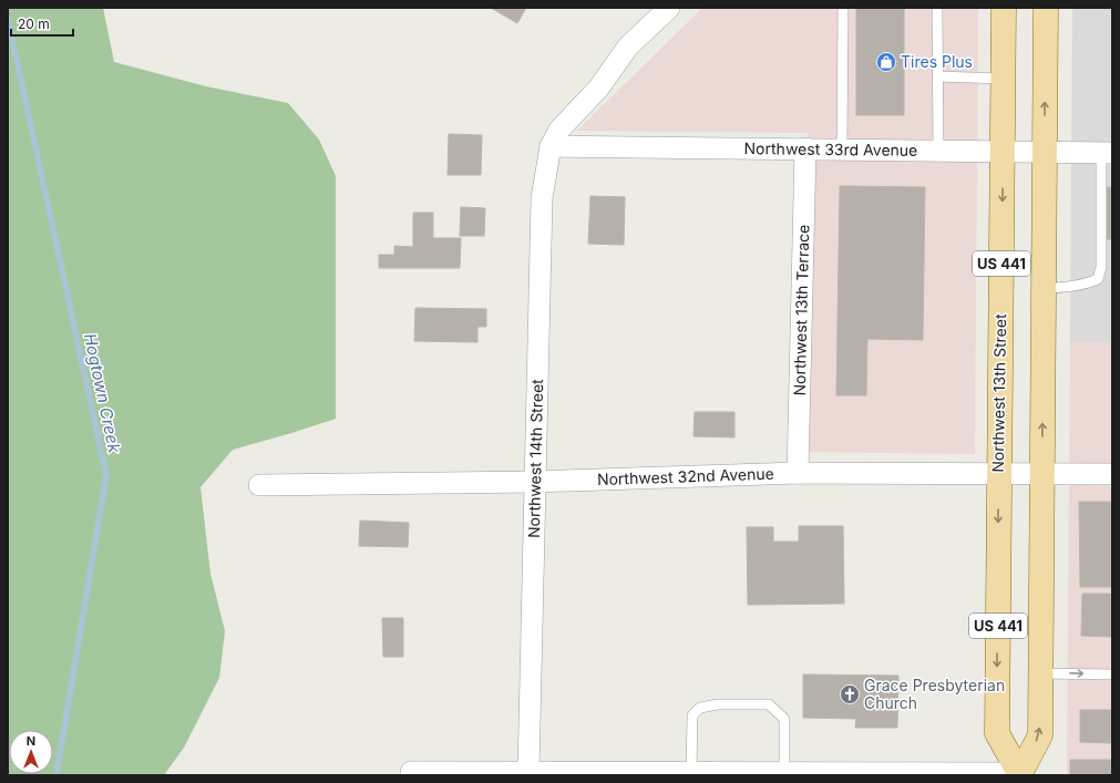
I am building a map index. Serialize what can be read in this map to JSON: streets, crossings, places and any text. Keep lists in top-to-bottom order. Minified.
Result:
{"streets":{"main road":["US 441","Northwest 13th Street"],"street":["Northwest 33rd Avenue","Northwest 13th Terrace","Northwest 14th Street","Northwest 32nd Avenue"]},"crossings":[["Northwest 33rd Avenue","US 441"],["Northwest 33rd Avenue","Northwest 13th Terrace"],["Northwest 33rd Avenue","Northwest 13th Street"],["Northwest 33rd Avenue","Northwest 14th Street"],["US 441","Northwest 13th Street"],["US 441","Northwest 32nd Avenue"],["Northwest 13th Terrace","Northwest 32nd Avenue"],["Northwest 13th Street","Northwest 32nd Avenue"],["Northwest 14th Street","Northwest 32nd Avenue"]],"water":["Hogtown Creek"],"places":{"shop":["Tires Plus"],"church":["Grace Presbyterian Church"]},"scale_bar":"20 m","north":"top"}
